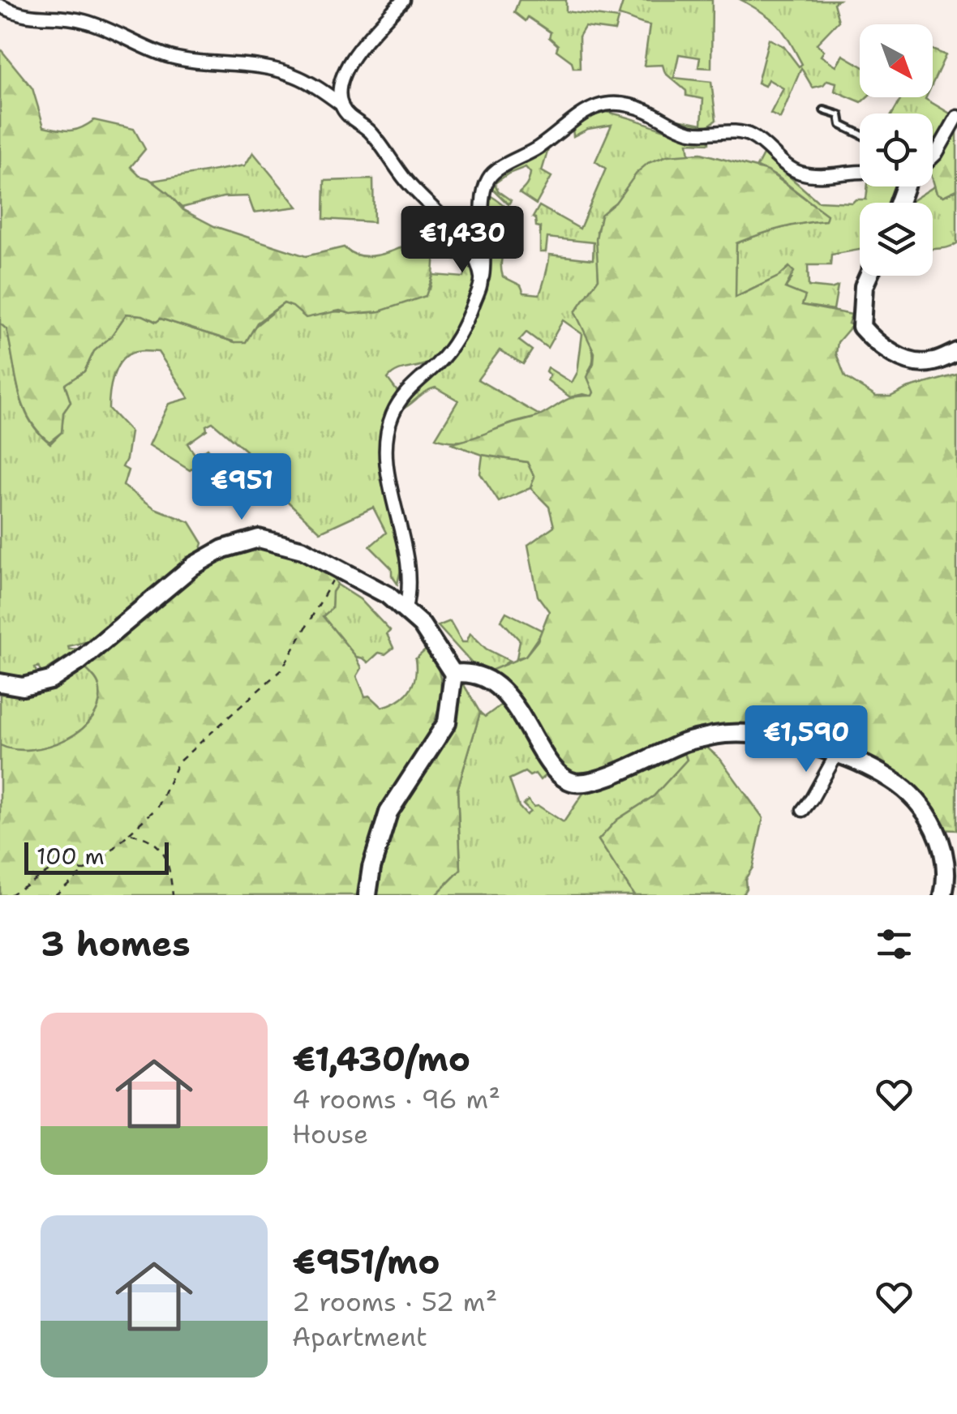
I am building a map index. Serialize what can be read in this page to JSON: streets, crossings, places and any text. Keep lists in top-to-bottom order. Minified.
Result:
{"scale_bar":"100 m","north":"bottom right","page":{"price":["€1,430","€951","€1,590"],"scale":"100 m","heading":"3 homes","list":[{"name":"€1,430/mo","note":"4 rooms · 96 m² · House"},{"name":"€951/mo","note":"2 rooms · 52 m² · Apartment"}]}}
